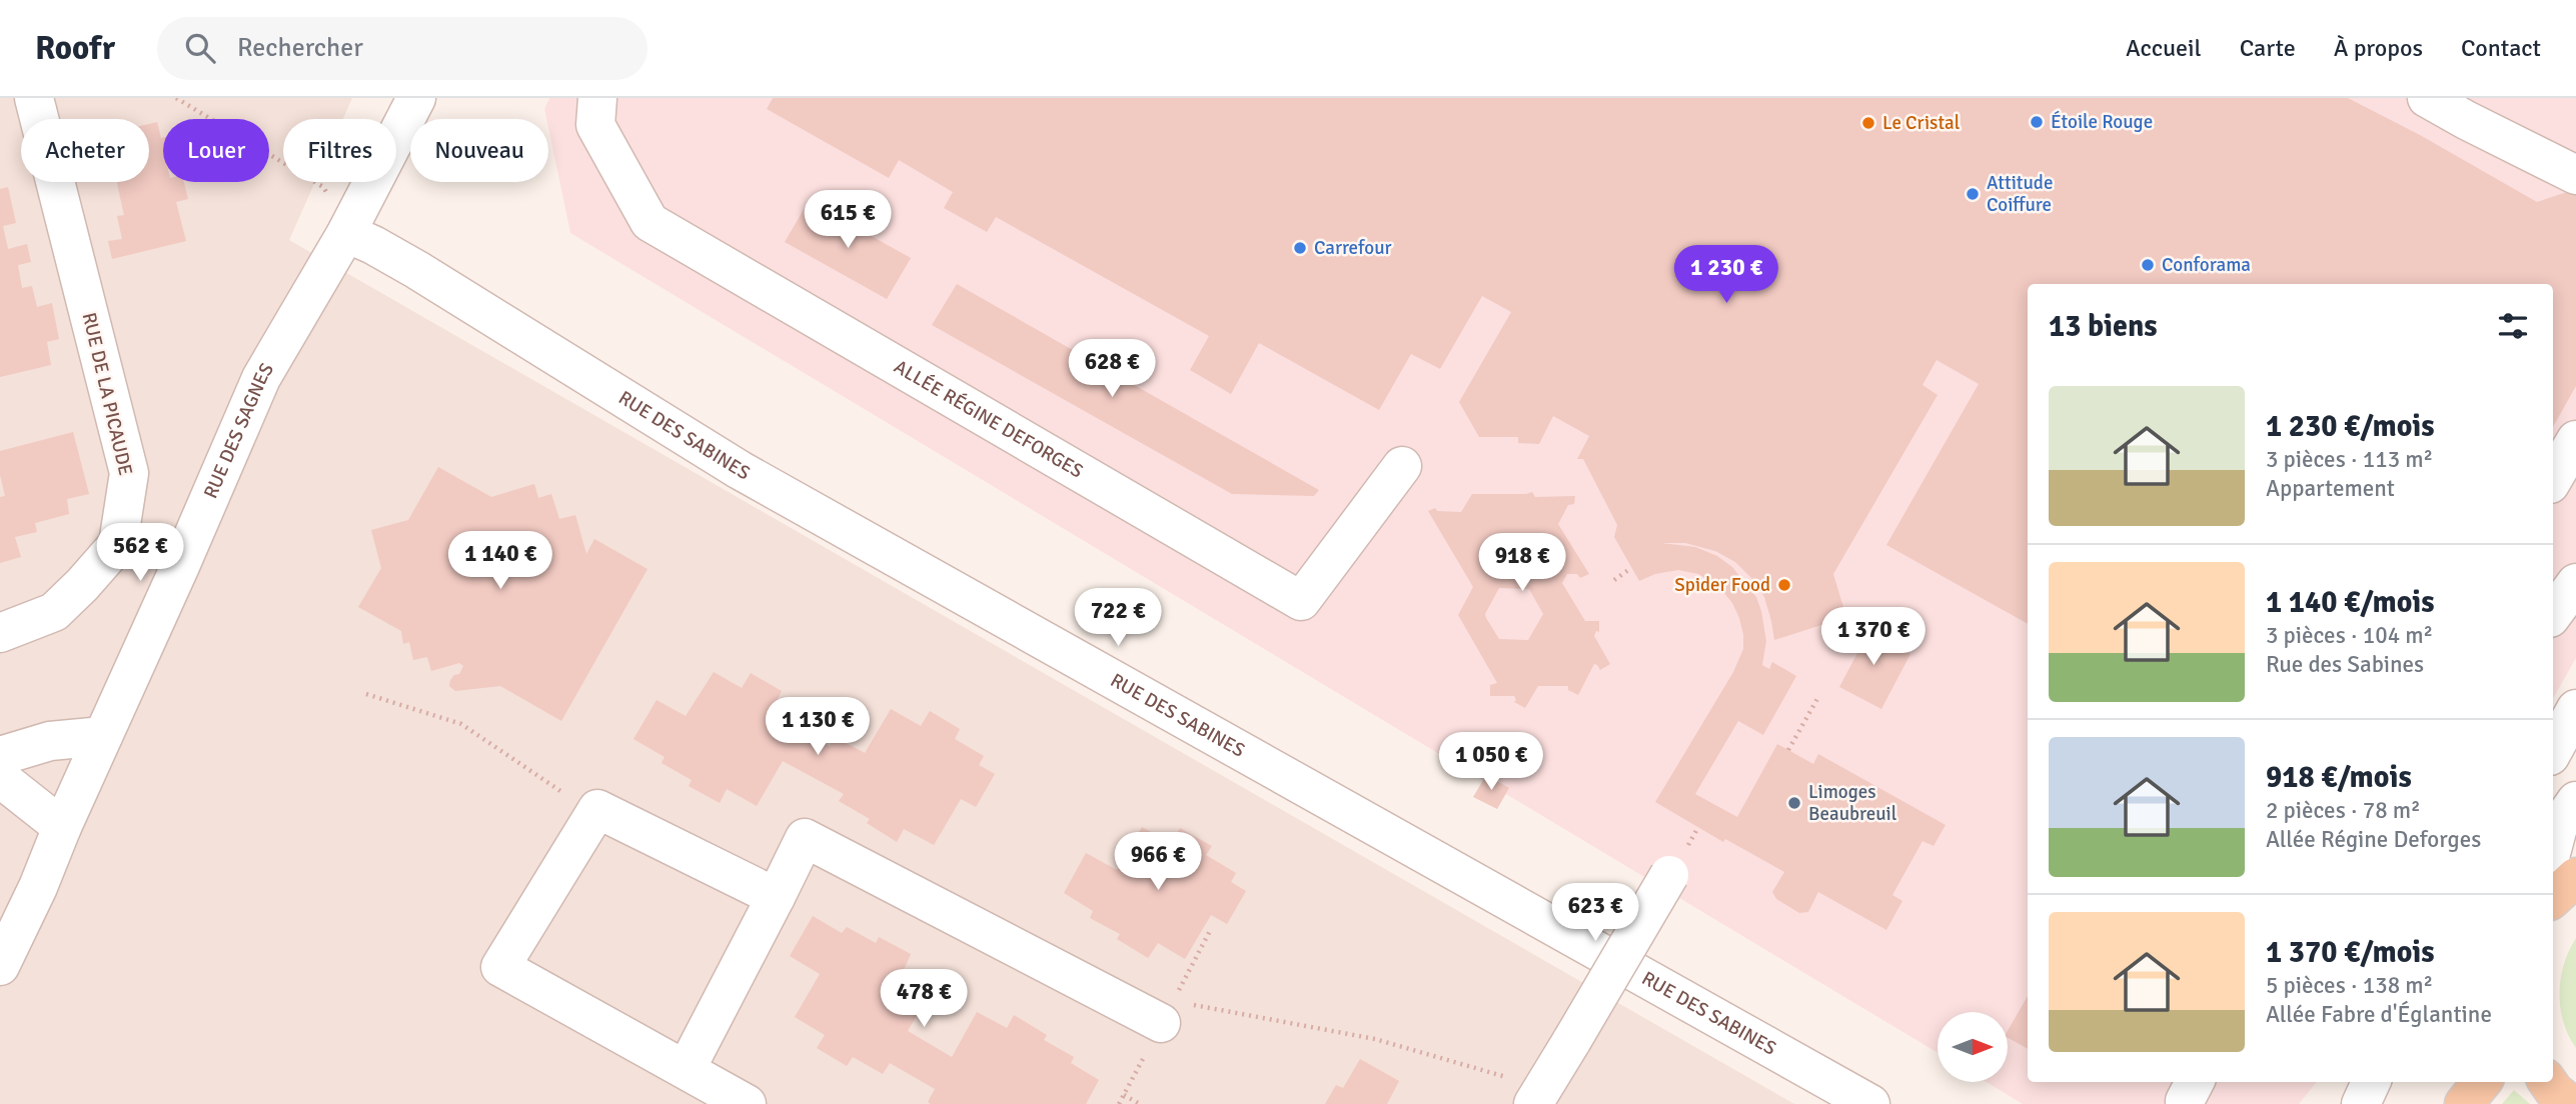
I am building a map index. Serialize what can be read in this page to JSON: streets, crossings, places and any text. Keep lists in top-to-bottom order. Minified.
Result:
{"streets":{"street":["RUE DE LA PICAUDE","ALLÉE RÉGINE DEFORGES","RUE DES SAGNES","RUE DES SABINES"]},"crossings":[["RUE DES SAGNES","RUE DES SABINES"]],"places":["Étoile Rouge","Le Cristal","Attitude Coiffure","Carrefour","Conforama","Spider Food","Limoges Beaubreuil"],"north":"right","page":{"header":"Roofr","search":"Rechercher","nav":["Accueil","Carte","À propos","Contact"],"chip":["Acheter","Louer","Filtres","Nouveau"],"price":["615 €","1 230 €","628 €","562 €","1 140 €","918 €","722 €","1 370 €","1 130 €","1 050 €","966 €","623 €","478 €"],"heading":"13 biens","list":[{"name":"1 230 €/mois","note":"3 pièces · 113 m² · Appartement"},{"name":"1 140 €/mois","note":"3 pièces · 104 m² · Rue des Sabines"},{"name":"918 €/mois","note":"2 pièces · 78 m² · Allée Régine Deforges"},{"name":"1 370 €/mois","note":"5 pièces · 138 m² · Allée Fabre d'Églantine"}]}}
